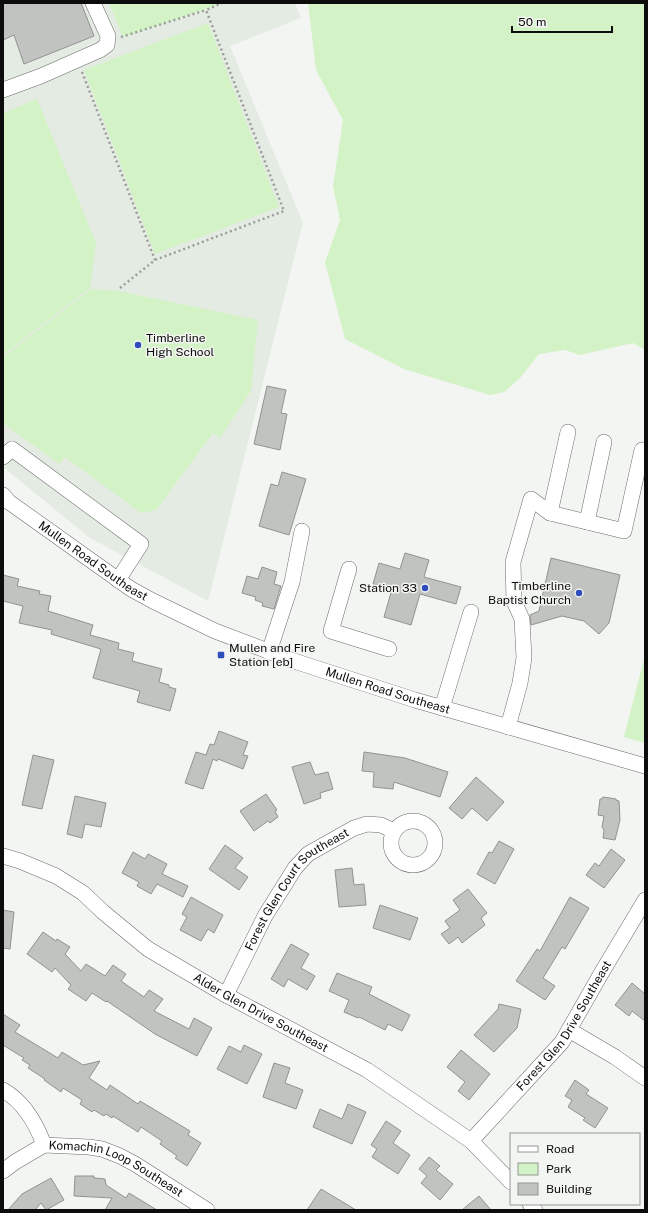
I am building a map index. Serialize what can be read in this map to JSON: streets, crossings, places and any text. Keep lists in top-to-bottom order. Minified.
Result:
{"streets":{"street":["Mullen Road Southeast","Forest Glen Court Southeast","Alder Glen Drive Southeast","Forest Glen Drive Southeast","Komachin Loop Southeast"]},"crossings":[["Forest Glen Court Southeast","Alder Glen Drive Southeast"],["Alder Glen Drive Southeast","Forest Glen Drive Southeast"]],"places":{"other":["Timberline High School","Station 33","Timberline Baptist Church"],"transit":["Mullen and Fire Station [eb]"]},"legend":["Road","Park","Building"],"scale_bar":"50 m"}
